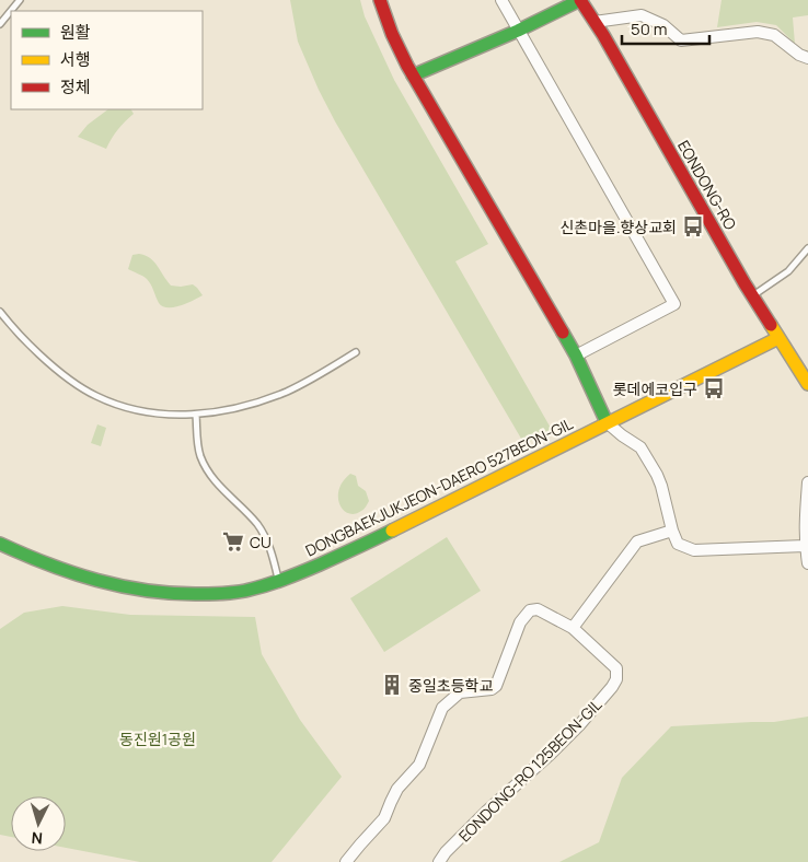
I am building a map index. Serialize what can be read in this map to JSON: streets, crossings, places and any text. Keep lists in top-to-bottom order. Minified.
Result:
{"streets":{"street":["EONDONG-RO","DONGBAEKJUKJEON-DAERO 527BEON-GIL","EONDONG-RO 125BEON-GIL"]},"crossings":[["EONDONG-RO","DONGBAEKJUKJEON-DAERO 527BEON-GIL"]],"parks":["동진원1공원"],"places":{"bus stop":["신촌마을.향상교회","롯데에코입구"],"supermarket":["CU"],"building":["중일초등학교"]},"legend":["원활","서행","정체"],"scale_bar":"50 m","north":"bottom"}
